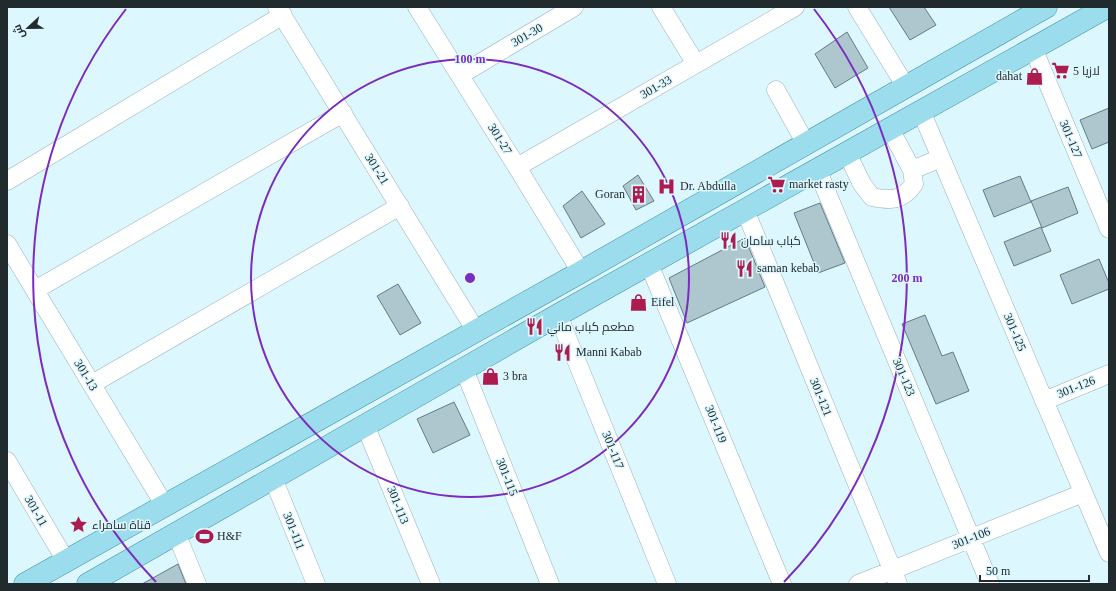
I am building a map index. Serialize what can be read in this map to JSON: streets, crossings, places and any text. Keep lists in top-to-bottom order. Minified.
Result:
{"streets":{"street":["301-30","301-33","301-27","301-127","301-21","301-125","301-13","301-123","301-126","301-121","301-119","301-117","301-115","301-113","301-11","301-111","301-106"]},"crossings":[["301-30","301-27"],["301-33","301-27"],["301-125","301-126"],["301-125","301-106"],["301-123","301-106"],["301-121","301-106"]],"places":{"supermarket":["لازیا 5","market rasty"],"shop":["dahat","Eifel","3 bra"],"hospital":["Dr. Abdulla"],"building":["Goran"],"restaurant":["کباب سامان","saman kebab","مطعم كباب ماني","Manni Kabab"],"place":["قناة سامراء"],"sports":["H&F"]},"scale_bar":"50 m","north":"left","rings":["100 m","200 m"]}
